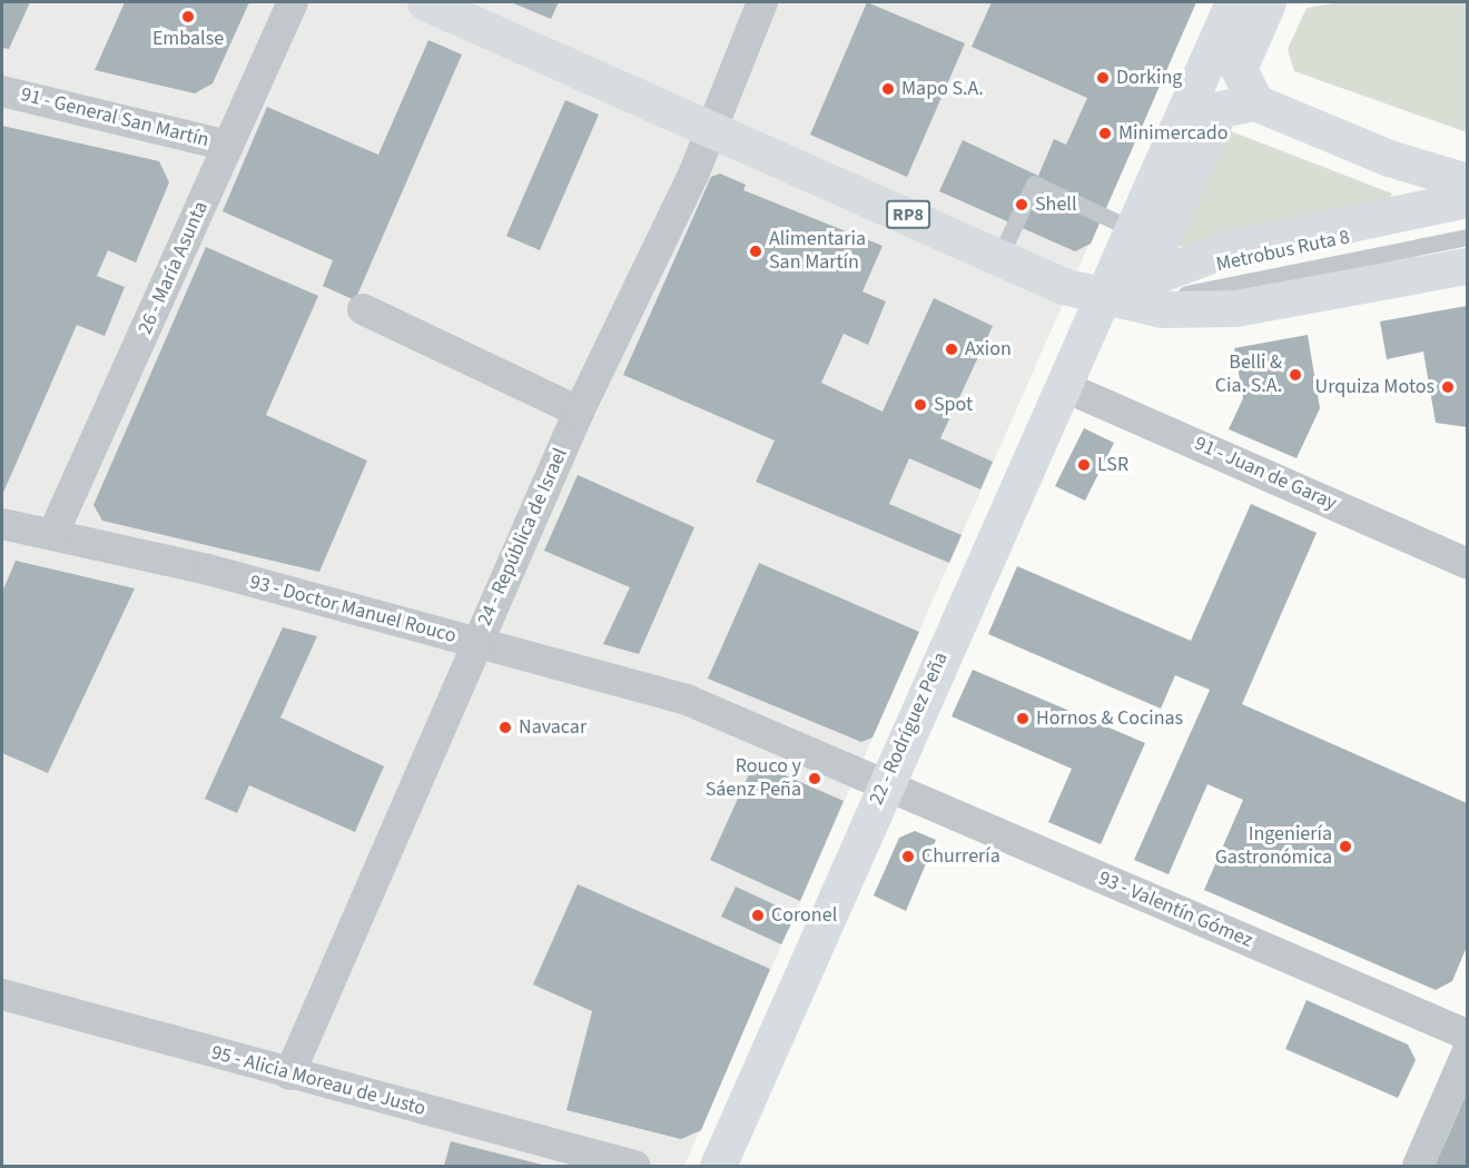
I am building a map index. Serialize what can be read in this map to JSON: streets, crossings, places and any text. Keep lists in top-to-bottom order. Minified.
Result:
{"streets":{"main road":["RP8","22 - Rodríguez Peña"],"street":["91 - General San Martín","26 - María Asunta","91 - Juan de Garay","24 - República de Israel","93 - Doctor Manuel Rouco","93 - Valentín Gómez","95 - Alicia Moreau de Justo"],"lane":["Metrobus Ruta 8"]},"crossings":[["91 - General San Martín","26 - María Asunta"],["RP8","Metrobus Ruta 8"],["RP8","24 - República de Israel"],["RP8","22 - Rodríguez Peña"],["Metrobus Ruta 8","22 - Rodríguez Peña"],["26 - María Asunta","93 - Doctor Manuel Rouco"],["91 - Juan de Garay","22 - Rodríguez Peña"],["24 - República de Israel","93 - Doctor Manuel Rouco"],["24 - República de Israel","95 - Alicia Moreau de Justo"],["93 - Doctor Manuel Rouco","22 - Rodríguez Peña"],["93 - Doctor Manuel Rouco","93 - Valentín Gómez"],["22 - Rodríguez Peña","93 - Valentín Gómez"]],"places":["Embalse","Dorking","Mapo S.A.","Minimercado","Shell","Alimentaria San Martín","Axion","Belli & Cia. S.A.","Urquiza Motos","Spot","LSR","Hornos & Cocinas","Navacar","Rouco y Sáenz Peña","Ingeniería Gastronómica","Churrería","Coronel"]}
